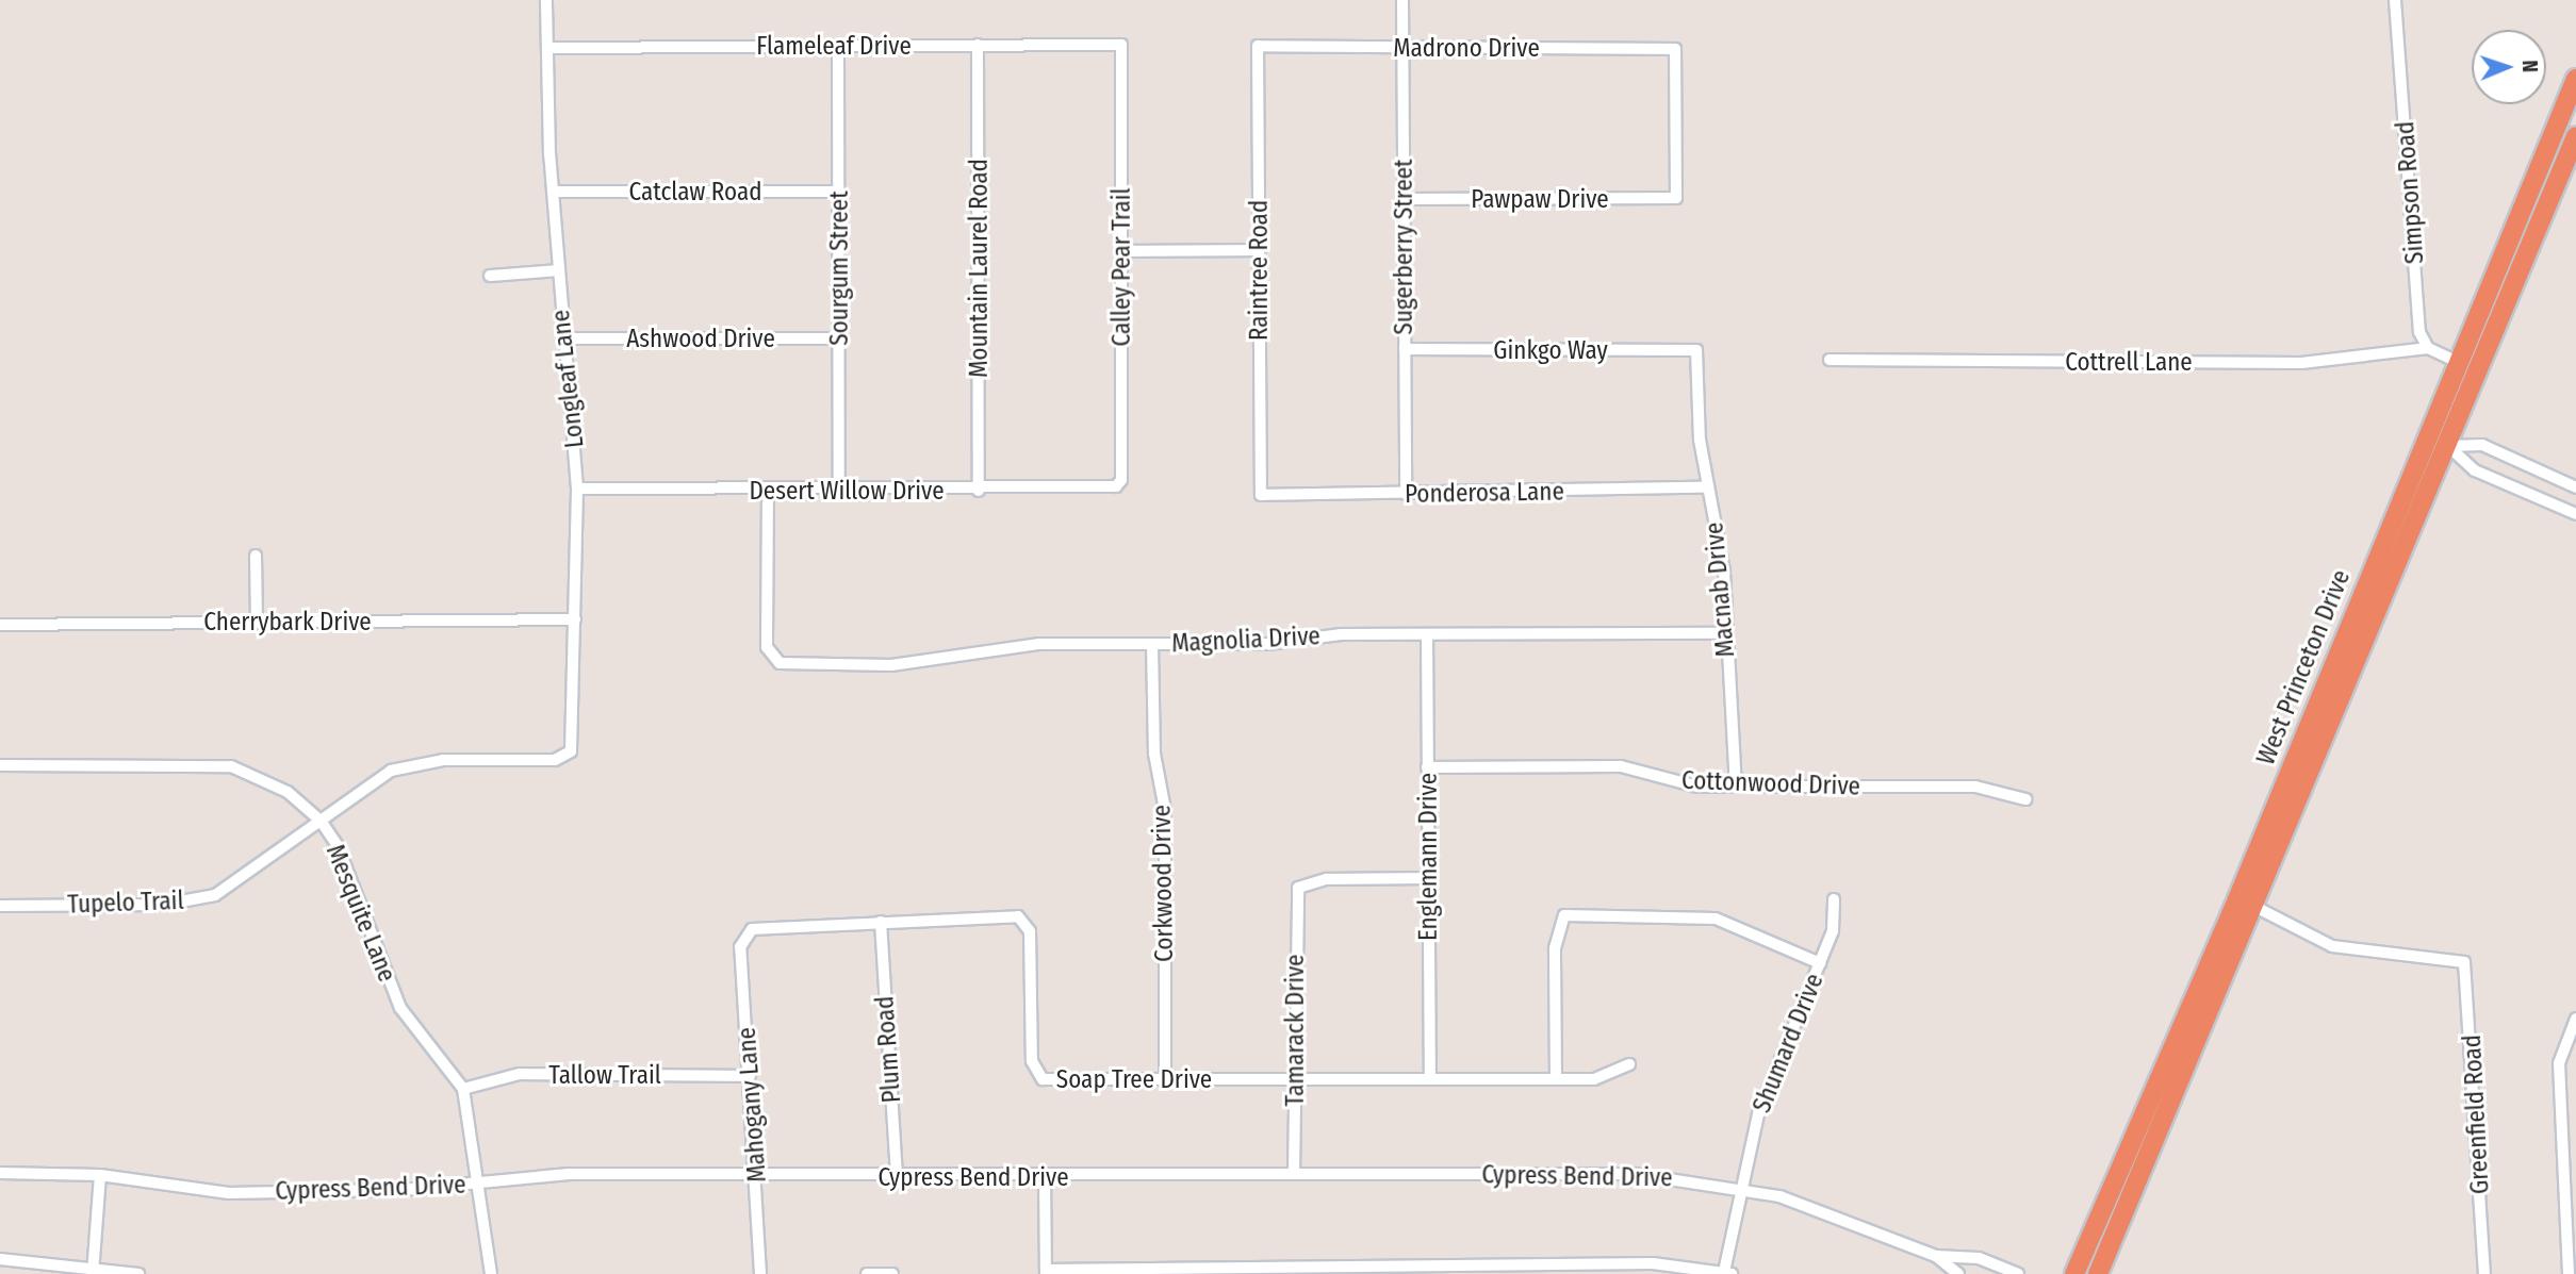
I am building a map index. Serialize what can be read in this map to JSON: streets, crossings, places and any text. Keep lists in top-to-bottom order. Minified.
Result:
{"streets":{"highway":["West Princeton Drive"],"street":["Flameleaf Drive","Madrono Drive","Catclaw Road","Simpson Road","Pawpaw Drive","Sugerberry Street","Calley Pear Trail","Sourgum Street","Mountain Laurel Road","Raintree Road","Ashwood Drive","Ginkgo Way","Cottrell Lane","Longleaf Lane","Desert Willow Drive","Ponderosa Lane","Macnab Drive","Cherrybark Drive","Magnolia Drive","Cottonwood Drive","Englemann Drive","Corkwood Drive","Tupelo Trail","Mesquite Lane","Tamarack Drive","Shumard Drive","Plum Road","Tallow Trail","Soap Tree Drive","Mahogany Lane","Greenfield Road","Cypress Bend Drive"]},"crossings":[["Flameleaf Drive","Calley Pear Trail"],["Flameleaf Drive","Sourgum Street"],["Flameleaf Drive","Mountain Laurel Road"],["Flameleaf Drive","Longleaf Lane"],["Madrono Drive","Pawpaw Drive"],["Madrono Drive","Sugerberry Street"],["Madrono Drive","Raintree Road"],["Catclaw Road","Sourgum Street"],["Catclaw Road","Longleaf Lane"],["Simpson Road","Cottrell Lane"],["Pawpaw Drive","Sugerberry Street"],["Sugerberry Street","Ginkgo Way"],["Sugerberry Street","Ponderosa Lane"],["Calley Pear Trail","Desert Willow Drive"],["Sourgum Street","Ashwood Drive"],["Sourgum Street","Desert Willow Drive"],["Mountain Laurel Road","Desert Willow Drive"],["Raintree Road","Ponderosa Lane"],["Ashwood Drive","Longleaf Lane"],["Ginkgo Way","Macnab Drive"],["Longleaf Lane","Desert Willow Drive"],["Longleaf Lane","Cherrybark Drive"],["Longleaf Lane","Tupelo Trail"],["Desert Willow Drive","Magnolia Drive"],["Ponderosa Lane","Macnab Drive"],["Macnab Drive","Magnolia Drive"],["Macnab Drive","Cottonwood Drive"],["Magnolia Drive","Englemann Drive"],["Magnolia Drive","Corkwood Drive"],["West Princeton Drive","Greenfield Road"],["Cottonwood Drive","Englemann Drive"],["Englemann Drive","Tamarack Drive"],["Englemann Drive","Soap Tree Drive"],["Corkwood Drive","Soap Tree Drive"],["Tupelo Trail","Mesquite Lane"],["Mesquite Lane","Tallow Trail"],["Mesquite Lane","Cypress Bend Drive"],["Tamarack Drive","Soap Tree Drive"],["Tamarack Drive","Cypress Bend Drive"],["Shumard Drive","Cypress Bend Drive"],["Plum Road","Soap Tree Drive"],["Plum Road","Cypress Bend Drive"],["Tallow Trail","Mahogany Lane"],["Soap Tree Drive","Mahogany Lane"],["Mahogany Lane","Cypress Bend Drive"]],"north":"right"}
